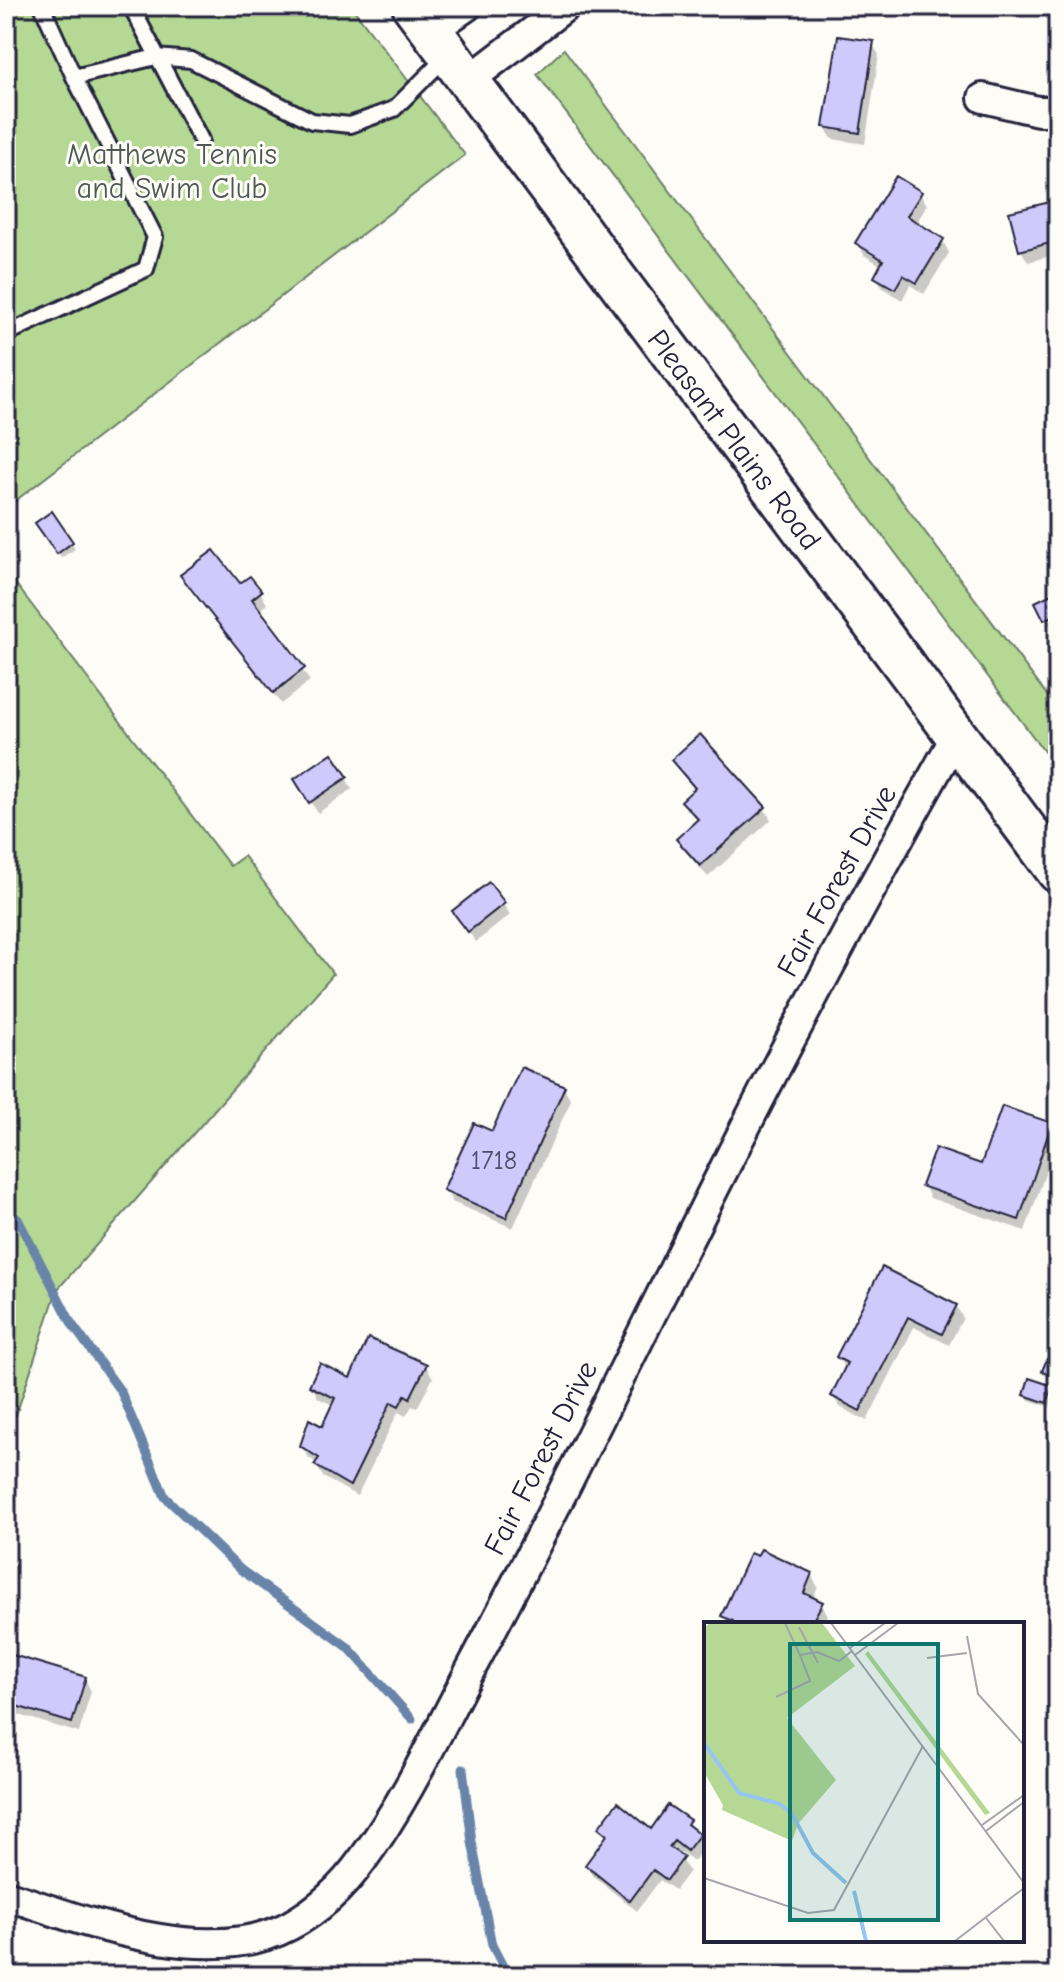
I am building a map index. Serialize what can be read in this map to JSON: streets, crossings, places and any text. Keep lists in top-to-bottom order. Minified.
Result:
{"streets":{"street":["Pleasant Plains Road","Fair Forest Drive"]},"crossings":[["Pleasant Plains Road","Fair Forest Drive"]],"parks":["Matthews Tennis and Swim Club"],"house_numbers":["1718"]}
